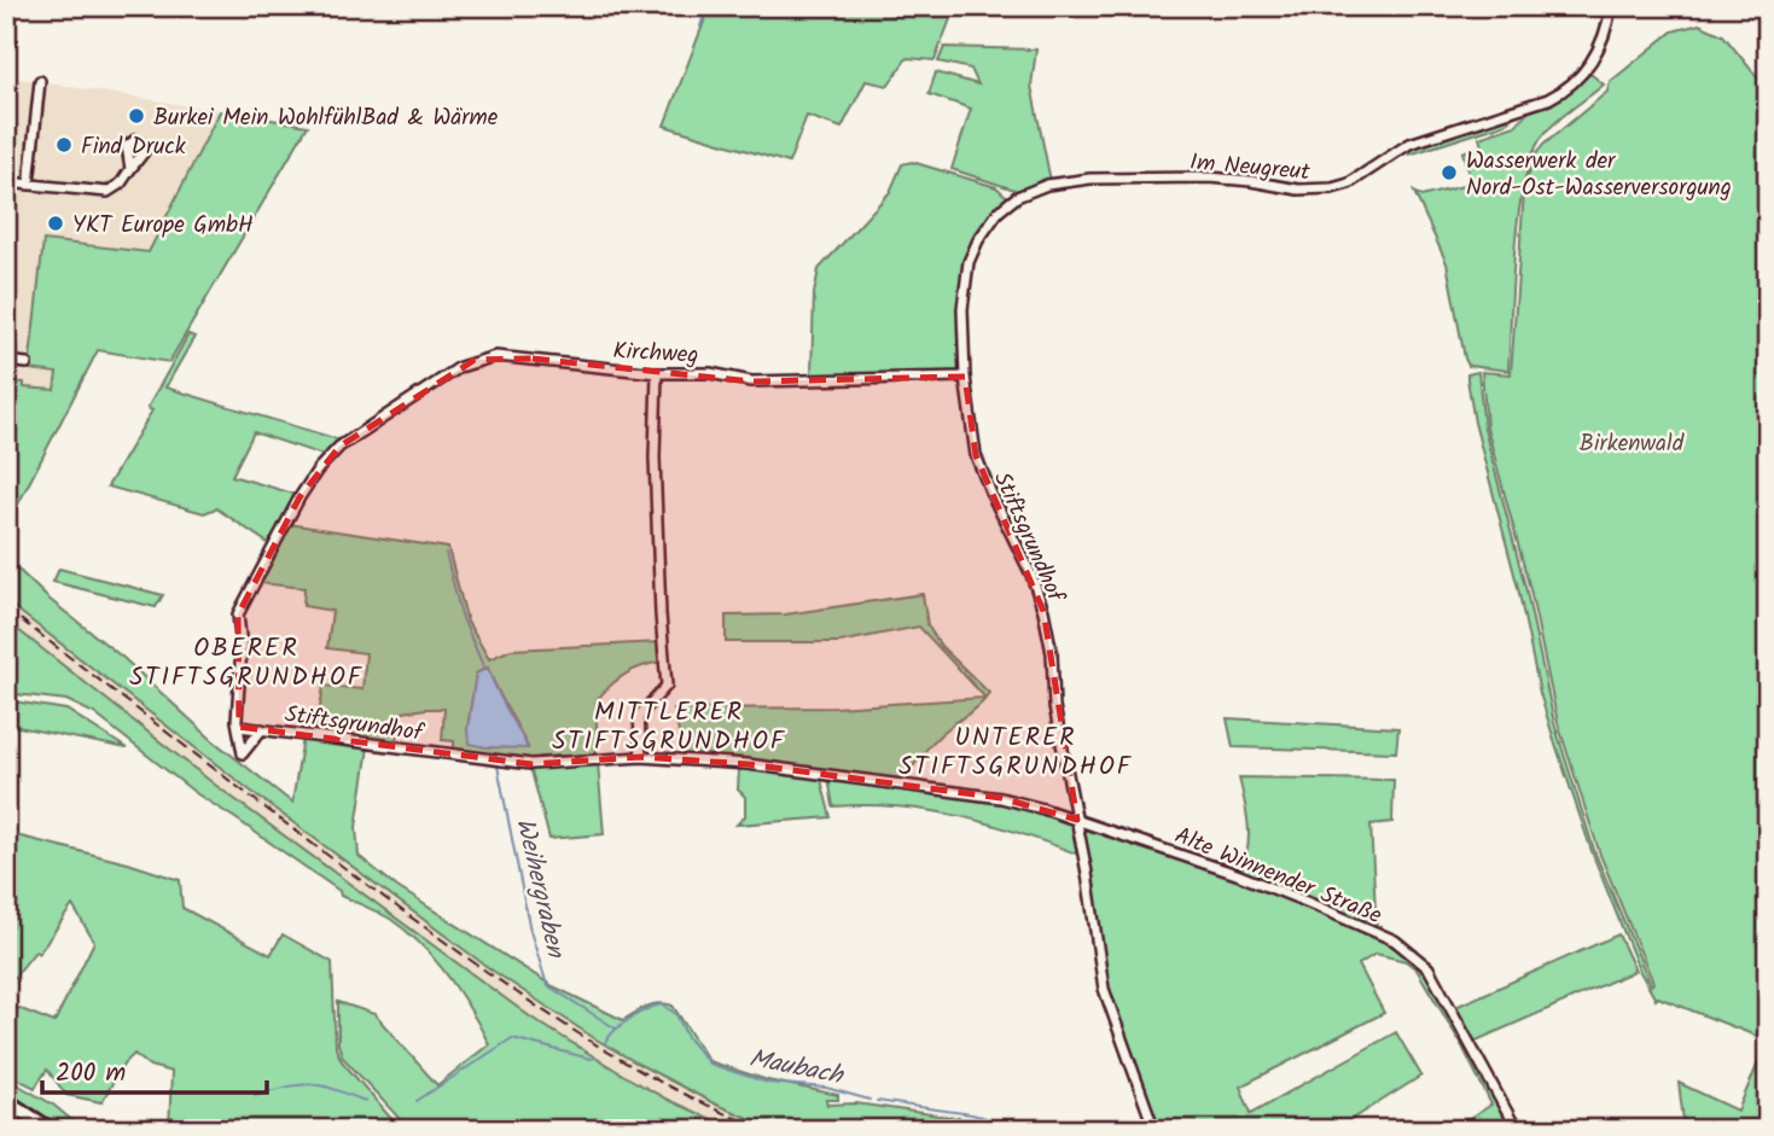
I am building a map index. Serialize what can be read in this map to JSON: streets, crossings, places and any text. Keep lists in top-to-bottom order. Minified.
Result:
{"streets":{"street":["Im Neugreut","Kirchweg","Stiftsgrundhof","Alte Winnender Straße"]},"crossings":[["Im Neugreut","Stiftsgrundhof"],["Kirchweg","Stiftsgrundhof"],["Stiftsgrundhof","Alte Winnender Straße"]],"districts":["OBERER STIFTSGRUNDHOF","MITTLERER STIFTSGRUNDHOF","UNTERER STIFTSGRUNDHOF"],"water":["Weihergraben","Maubach"],"parks":["Birkenwald"],"places":["Burkei Mein WohlfühlBad & Wärme","Find Druck","Wasserwerk der Nord-Ost-Wasserversorgung","YKT Europe GmbH"],"scale_bar":"200 m"}
